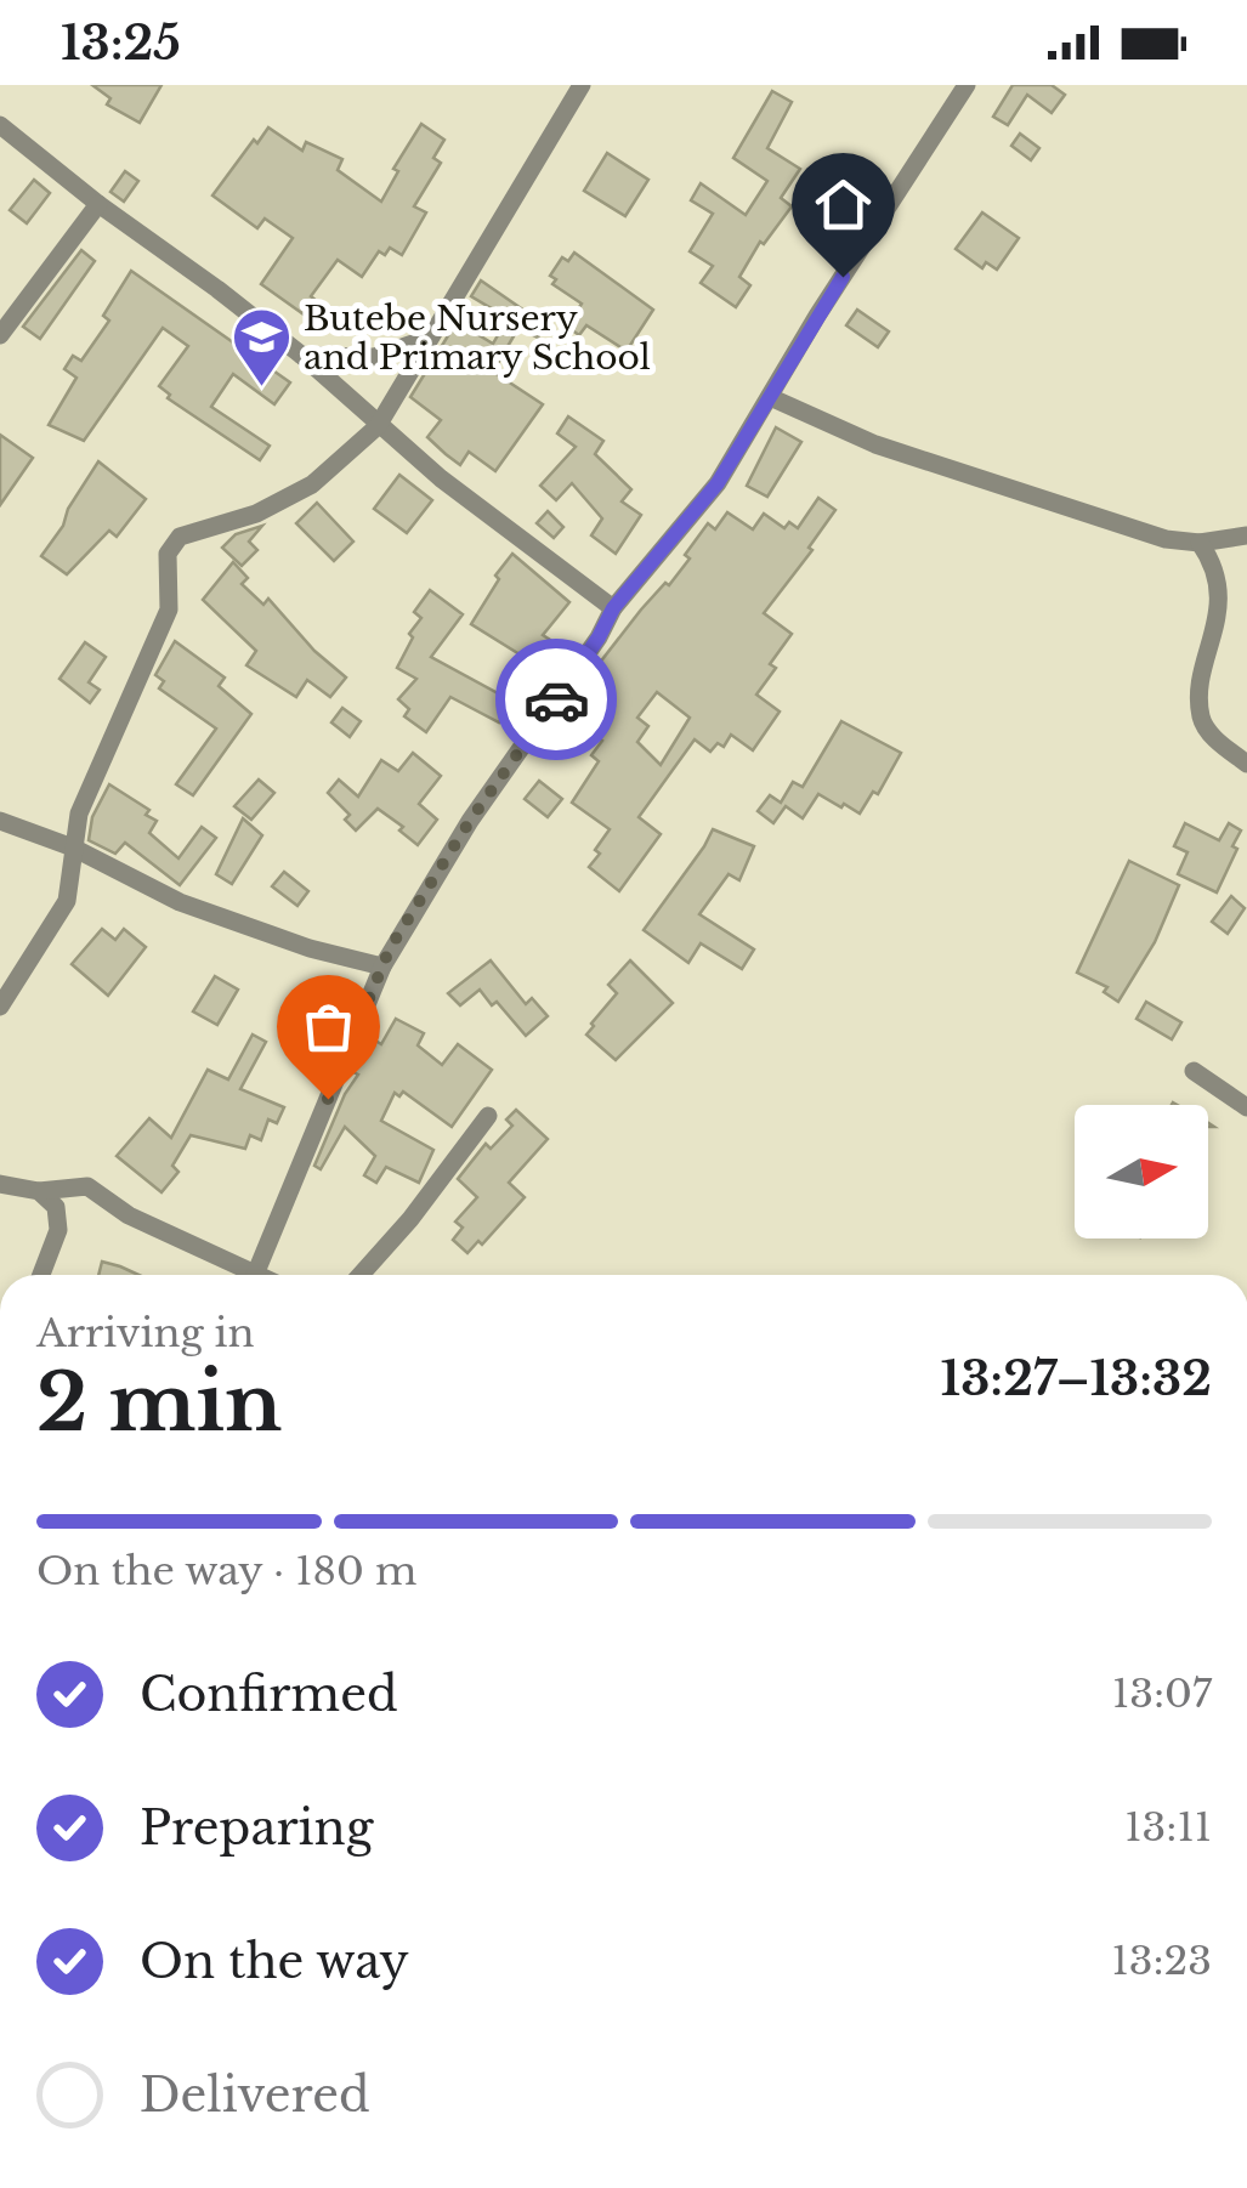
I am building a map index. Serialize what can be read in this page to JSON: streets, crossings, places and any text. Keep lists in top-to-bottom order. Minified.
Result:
{"places":{"school or university":["Butebe Nursery and Primary School"]},"north":"right","page":{"status":"13:25","heading":["2 min","Arriving in","13:27–13:32"],"bar":"On the way · 180 m","list":[["Confirmed","13:07"],["Preparing","13:11"],["On the way","13:23"],"Delivered"]}}
